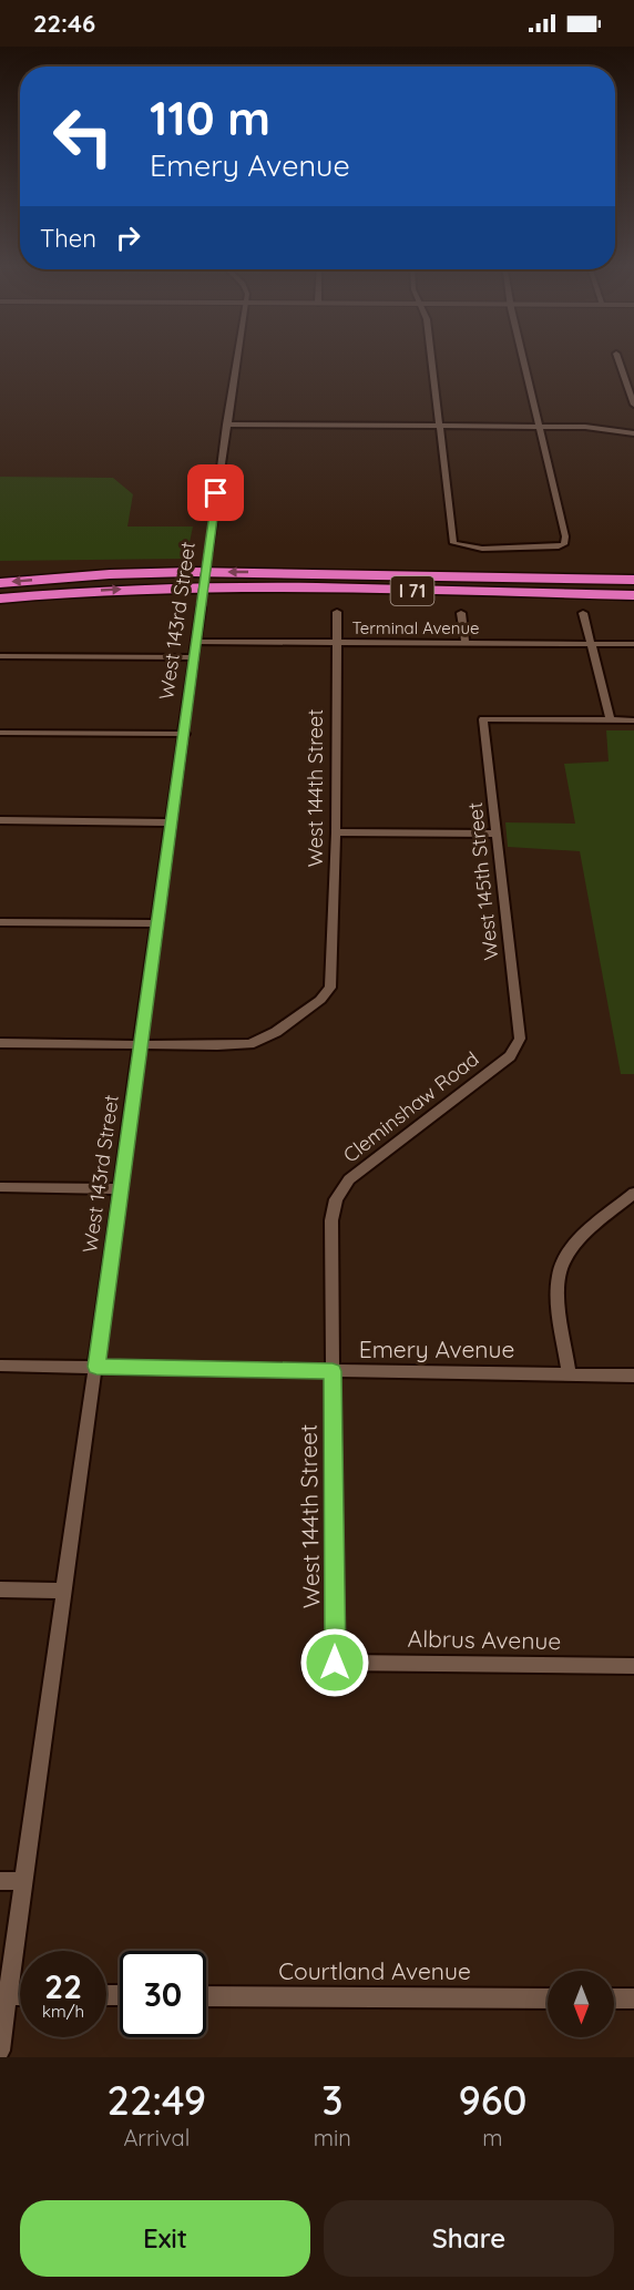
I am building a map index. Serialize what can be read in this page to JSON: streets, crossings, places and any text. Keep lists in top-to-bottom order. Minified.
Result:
{"streets":{"highway":["I 71"],"street":["West 143rd Street","Terminal Avenue","West 144th Street","West 145th Street","Cleminshaw Road","Emery Avenue","Albrus Avenue","Courtland Avenue"]},"crossings":[["West 143rd Street","Terminal Avenue"],["West 143rd Street","West 144th Street"],["West 143rd Street","Emery Avenue"],["Terminal Avenue","West 144th Street"],["West 144th Street","Cleminshaw Road"],["West 144th Street","Emery Avenue"],["West 144th Street","Albrus Avenue"],["West 145th Street","Cleminshaw Road"],["Cleminshaw Road","Emery Avenue"]],"north":"bottom","page":{"status":"22:46","turn":["110 m","Emery Avenue"],"then":"Then","speed":"22 km/h","limit":"30","eta":["22:49","Arrival","3","min","960","m"],"buttons":["Exit","Share"]}}
